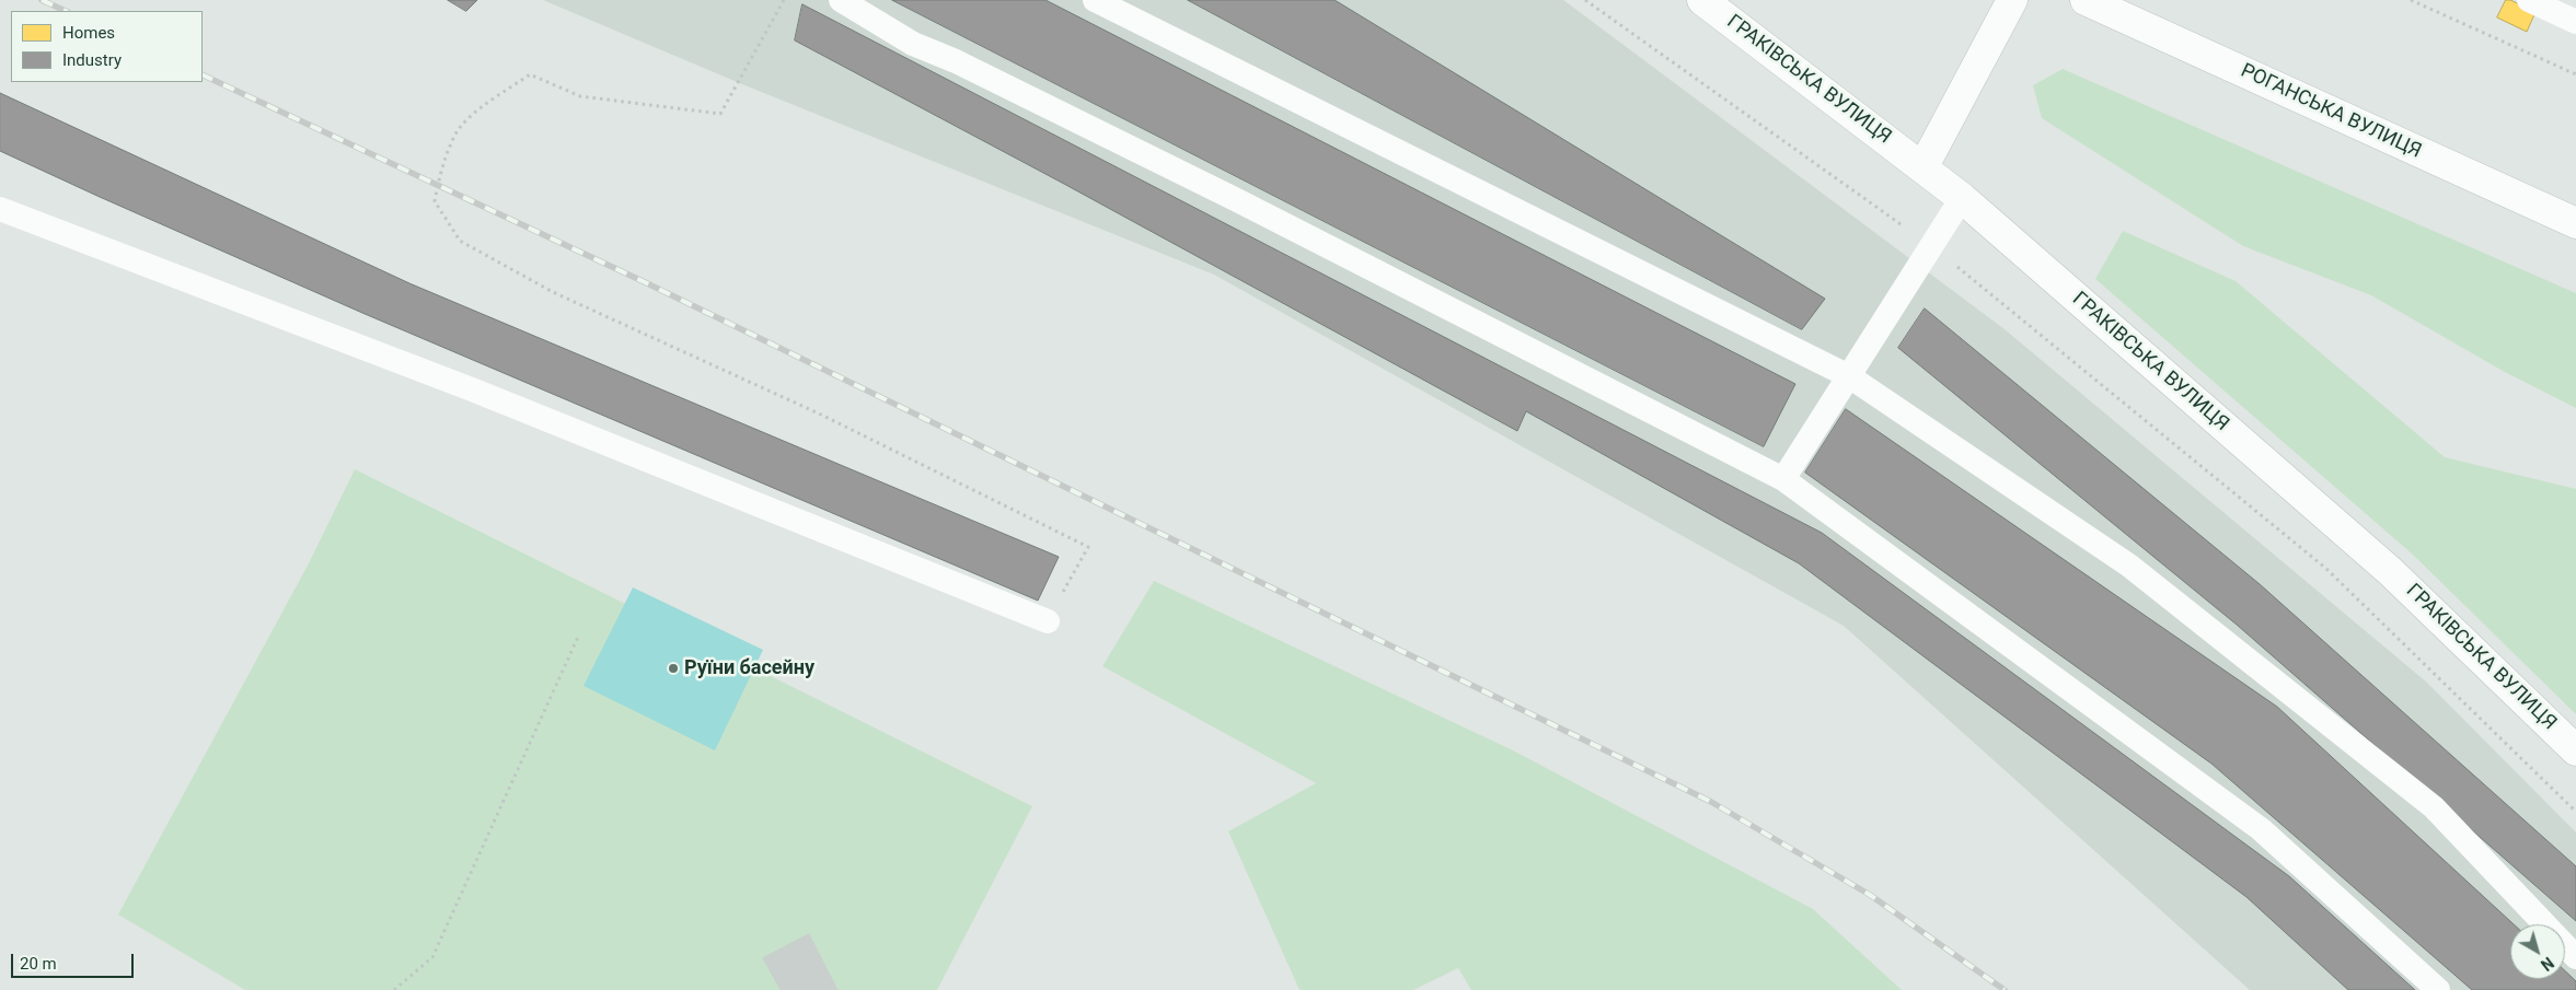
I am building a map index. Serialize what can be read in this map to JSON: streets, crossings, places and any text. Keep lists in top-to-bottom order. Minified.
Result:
{"streets":{"street":["ГРАКІВСЬКА ВУЛИЦЯ","РОГАНСЬКА ВУЛИЦЯ"]},"places":["Руїни басейну"],"legend":["Homes","Industry"],"scale_bar":"20 m","north":"bottom right"}
